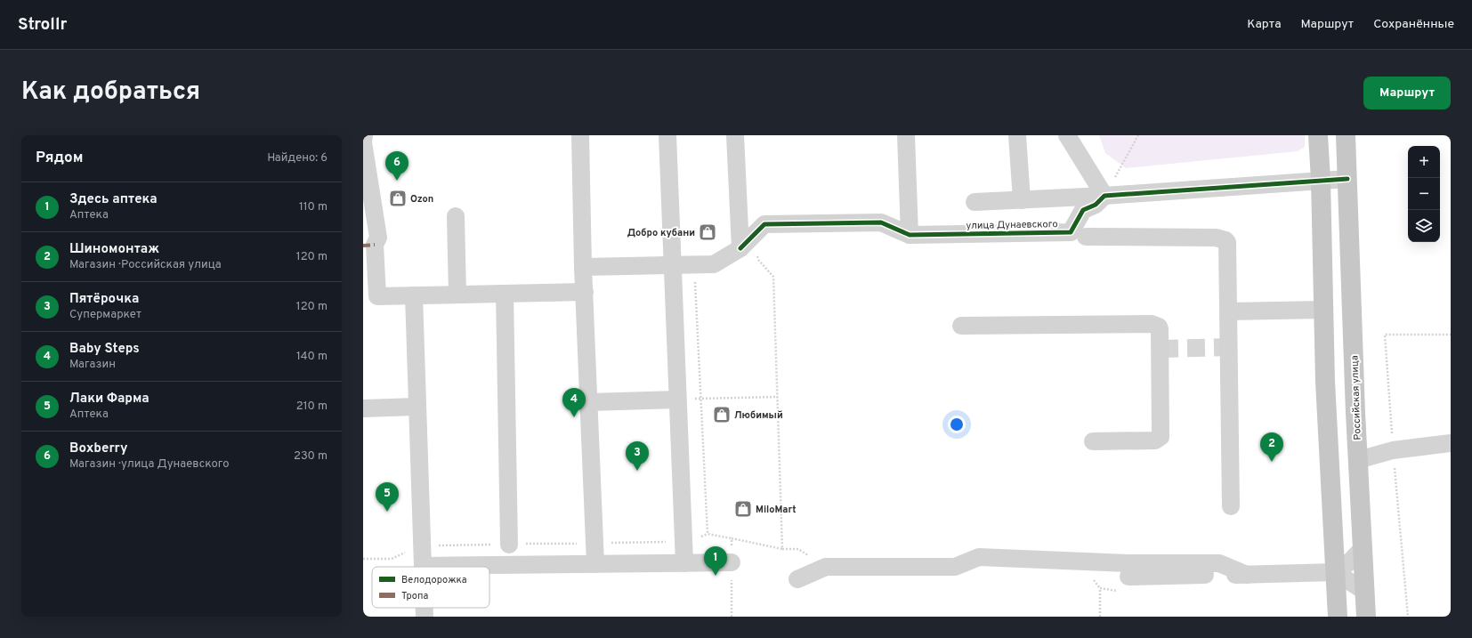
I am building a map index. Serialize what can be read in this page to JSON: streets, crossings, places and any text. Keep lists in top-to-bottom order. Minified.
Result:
{"streets":{"main road":["Российская улица"],"street":["улица Дунаевского"]},"places":{"shop":["Ozon","Добро кубани","Любимый","MiloMart"]},"legend":["Велодорожка","Тропа"],"page":{"header":"Strollr","nav":["Карта","Маршрут","Сохранённые"],"title":"Как добраться","buttons":"Маршрут","heading":["Рядом","Найдено: 6"],"map_buttons":["+","−"],"pins":["6","4","2","3","5","1"],"list":[{"mark":"1","name":"Здесь аптека","note":"Аптека","value":"110 m"},{"mark":"2","name":"Шиномонтаж","note":"Магазин · Российская улица","value":"120 m"},{"mark":"3","name":"Пятёрочка","note":"Супермаркет","value":"120 m"},{"mark":"4","name":"Baby Steps","note":"Магазин","value":"140 m"},{"mark":"5","name":"Лаки Фарма","note":"Аптека","value":"210 m"},{"mark":"6","name":"Boxberry","note":"Магазин · улица Дунаевского","value":"230 m"}]}}
